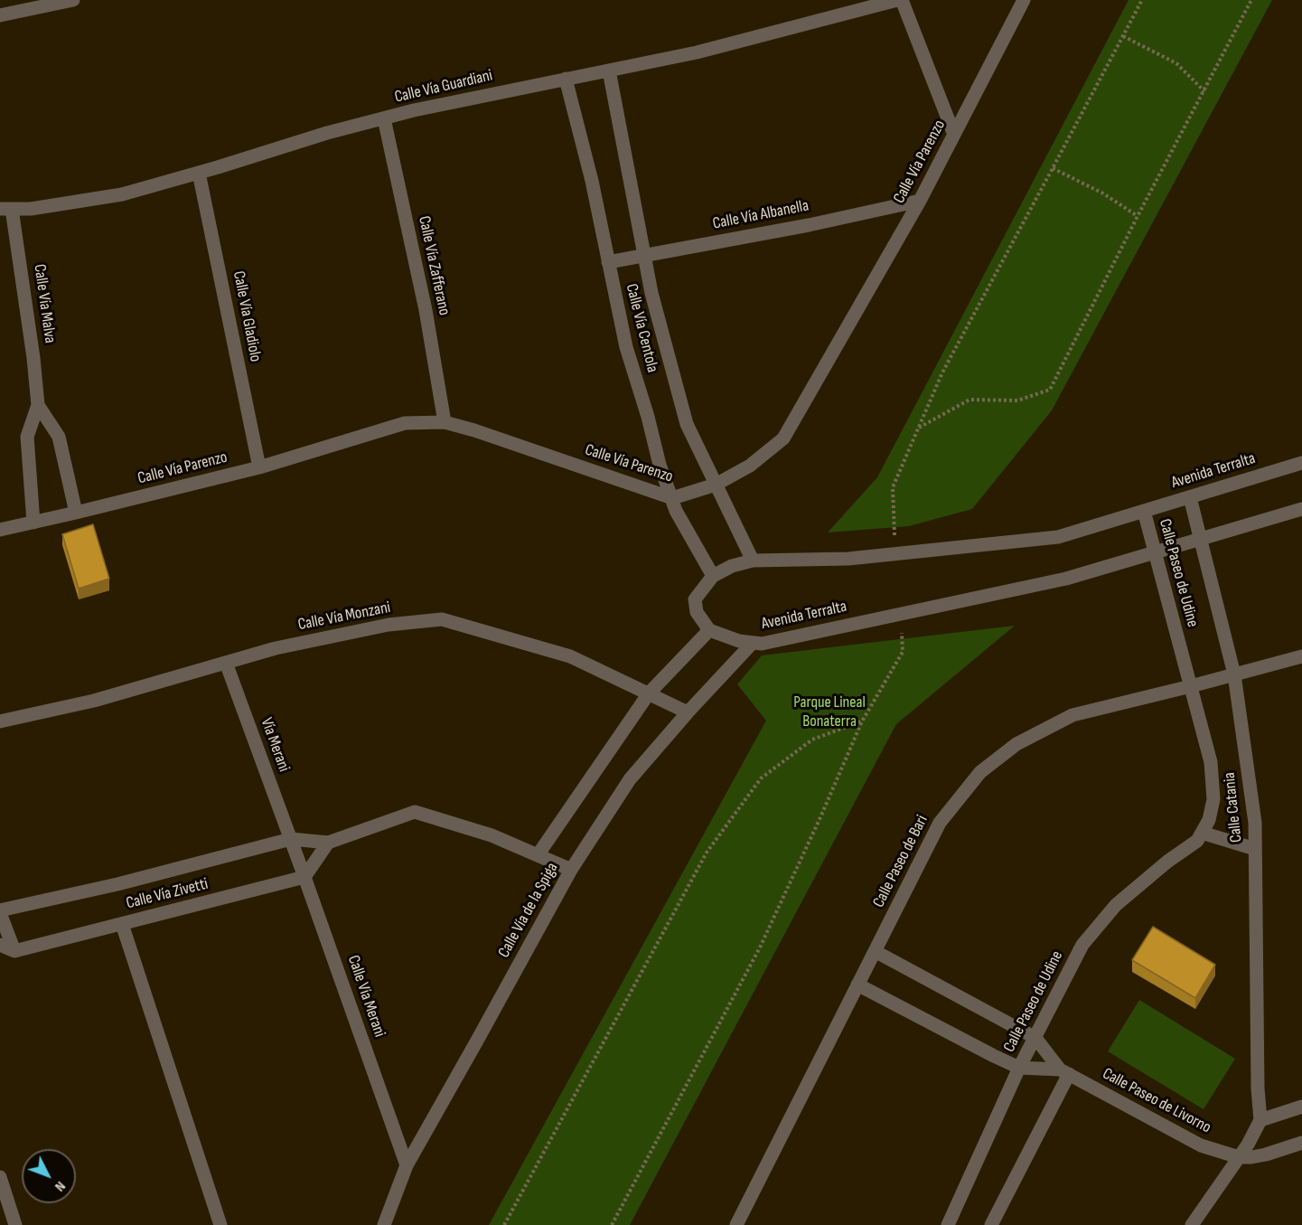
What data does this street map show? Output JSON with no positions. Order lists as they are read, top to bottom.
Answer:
{
  "streets": {
    "street": [
      "Calle Vía Guardiani",
      "Calle Vía Parenzo",
      "Calle Vía Albanella",
      "Calle Vía Zafferano",
      "Calle Vía Malva",
      "Calle Vía Gladiolo",
      "Calle Vía Centola",
      "Avenida Terralta",
      "Calle Paseo de Udine",
      "Calle Vía Monzani",
      "Vía Merani",
      "Calle Catania",
      "Calle Paseo de Bari",
      "Calle Vía Zivetti",
      "Calle Vía de la Spiga",
      "Calle Vía Merani",
      "Calle Paseo de Livorno"
    ]
  },
  "crossings": [
    ["Calle Vía Guardiani", "Calle Vía Zafferano"],
    ["Calle Vía Guardiani", "Calle Vía Malva"],
    ["Calle Vía Guardiani", "Calle Vía Gladiolo"],
    ["Calle Vía Guardiani", "Calle Vía Centola"],
    ["Calle Vía Parenzo", "Calle Vía Albanella"],
    ["Calle Vía Parenzo", "Calle Vía Zafferano"],
    ["Calle Vía Parenzo", "Calle Vía Malva"],
    ["Calle Vía Parenzo", "Calle Vía Gladiolo"],
    ["Calle Vía Parenzo", "Calle Vía Centola"],
    ["Calle Vía Albanella", "Calle Vía Centola"],
    ["Calle Vía Centola", "Avenida Terralta"],
    ["Avenida Terralta", "Calle Paseo de Udine"],
    ["Avenida Terralta", "Calle Catania"],
    ["Avenida Terralta", "Calle Vía de la Spiga"],
    ["Calle Paseo de Udine", "Calle Paseo de Bari"],
    ["Calle Paseo de Udine", "Calle Paseo de Livorno"],
    ["Calle Vía Monzani", "Vía Merani"],
    ["Calle Vía Monzani", "Calle Vía de la Spiga"],
    ["Vía Merani", "Calle Vía Zivetti"],
    ["Vía Merani", "Calle Vía Merani"],
    ["Calle Catania", "Calle Paseo de Bari"],
    ["Calle Paseo de Bari", "Calle Paseo de Livorno"],
    ["Calle Vía Zivetti", "Calle Vía de la Spiga"],
    ["Calle Vía Zivetti", "Calle Vía Merani"],
    ["Calle Vía de la Spiga", "Calle Vía Merani"]
  ],
  "parks": ["Parque Lineal Bonaterra"],
  "north": "bottom right"
}
